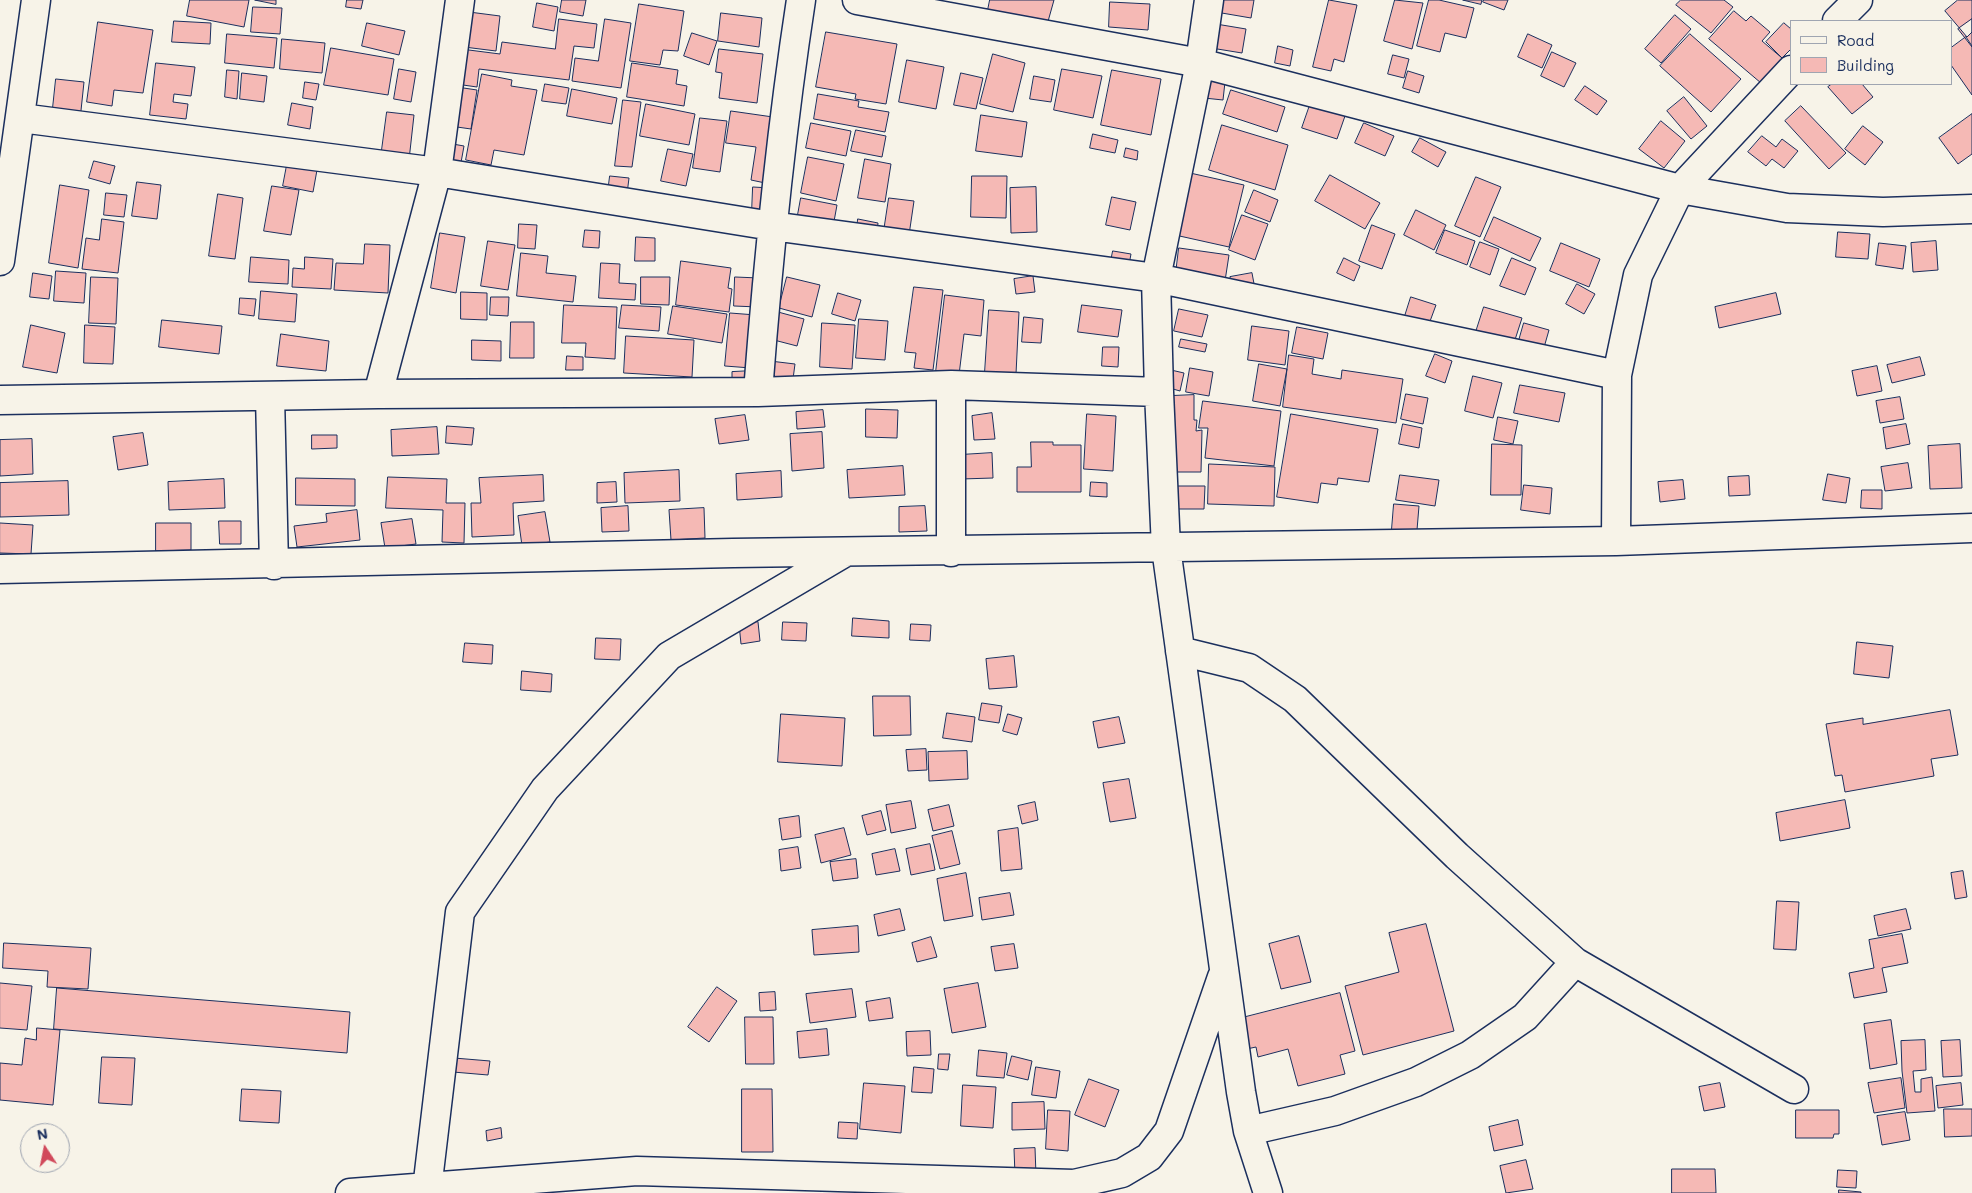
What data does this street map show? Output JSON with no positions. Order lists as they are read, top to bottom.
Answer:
{
  "legend": ["Road", "Building"],
  "north": "top"
}
